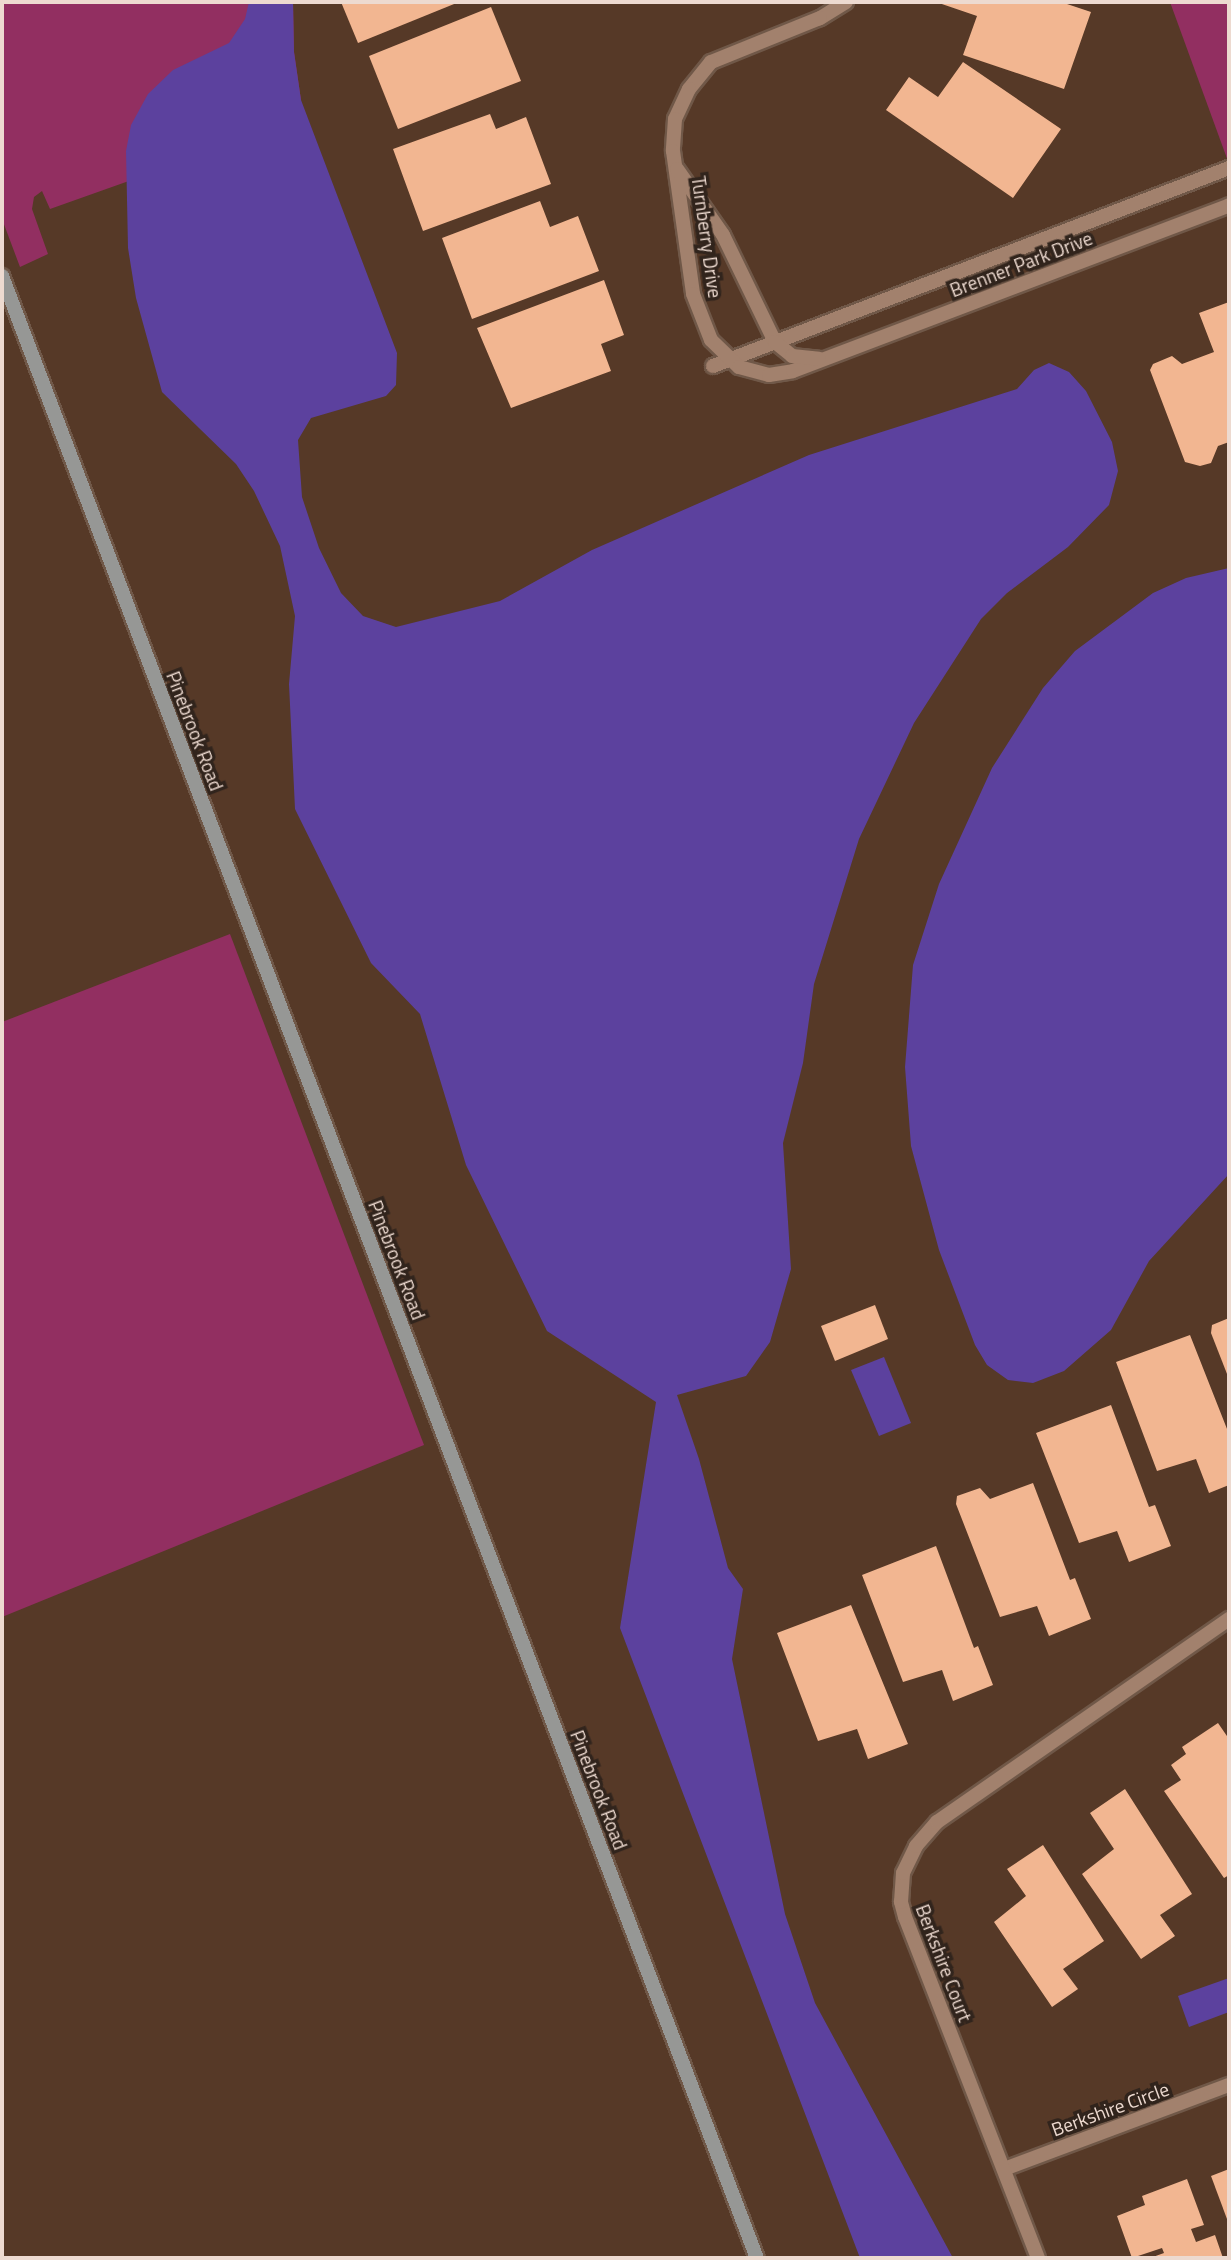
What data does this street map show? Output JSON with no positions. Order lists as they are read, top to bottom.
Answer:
{
  "streets": {
    "street": [
      "Turnberry Drive",
      "Brenner Park Drive",
      "Pinebrook Road",
      "Berkshire Court",
      "Berkshire Circle"
    ]
  },
  "crossings": [
    ["Berkshire Court", "Berkshire Circle"]
  ]
}
